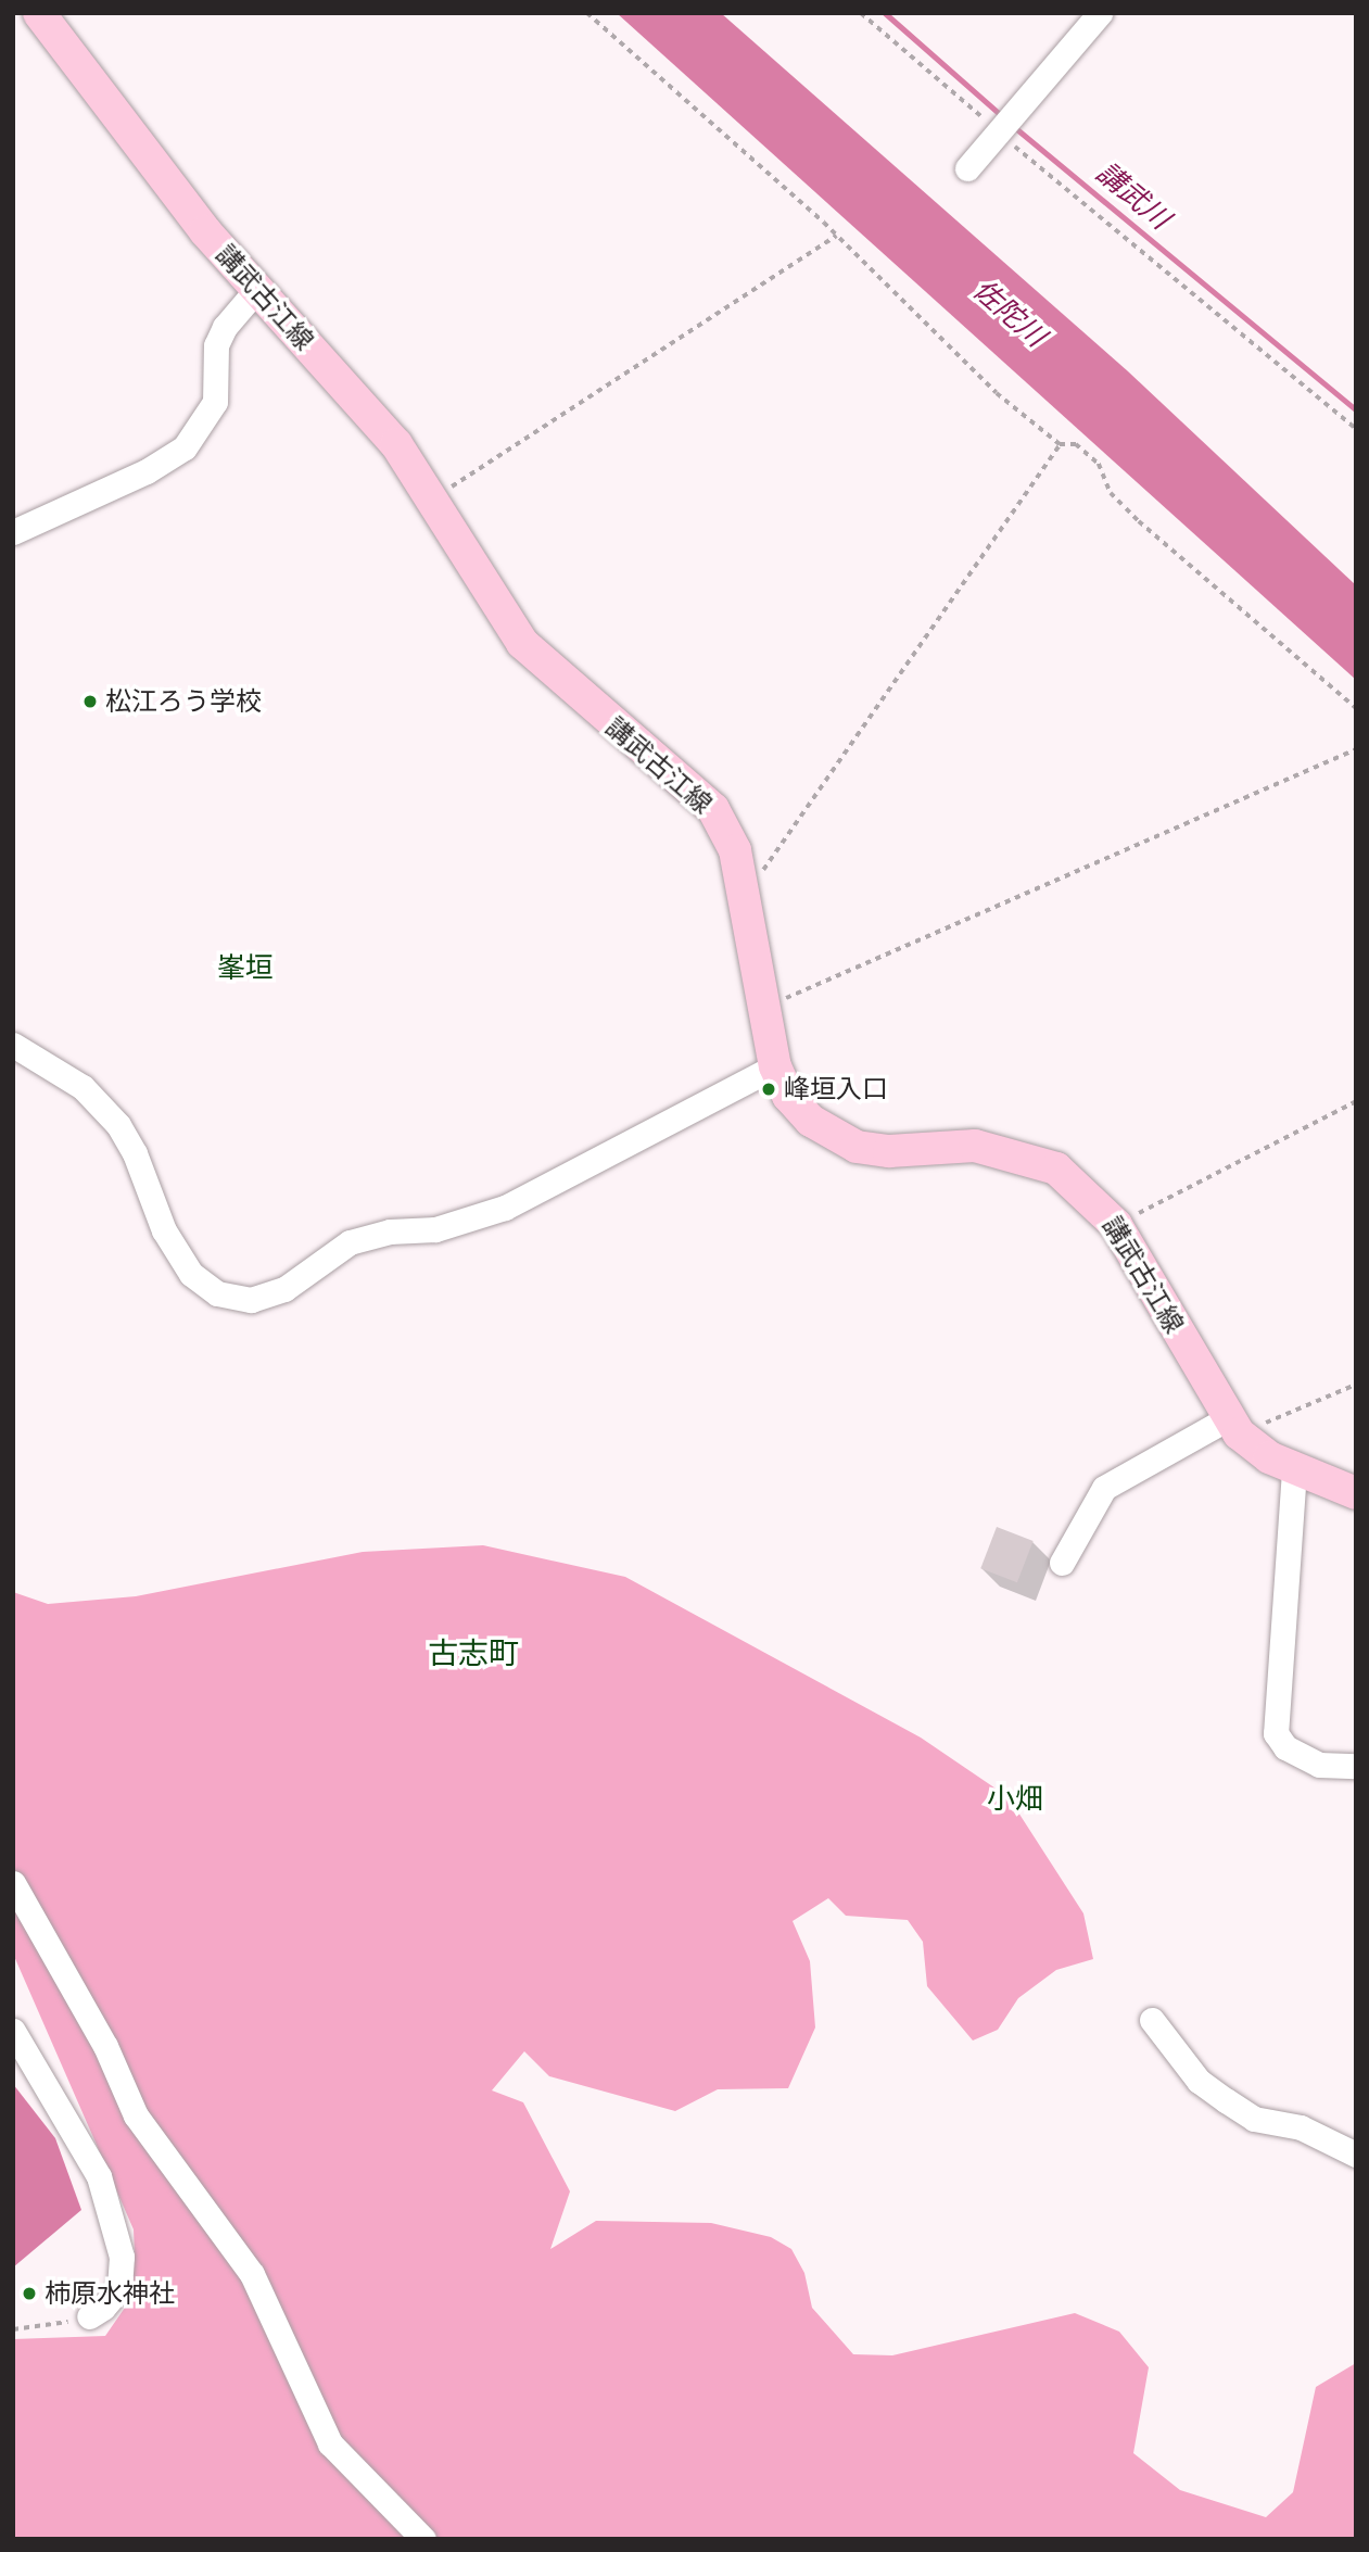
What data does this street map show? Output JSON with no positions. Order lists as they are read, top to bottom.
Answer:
{
  "streets": {
    "main road": ["講武古江線"]
  },
  "districts": ["峯垣", "古志町", "小畑"],
  "water": ["講武川", "佐陀川"],
  "places": ["松江ろう学校", "峰垣入口", "柿原水神社"]
}
